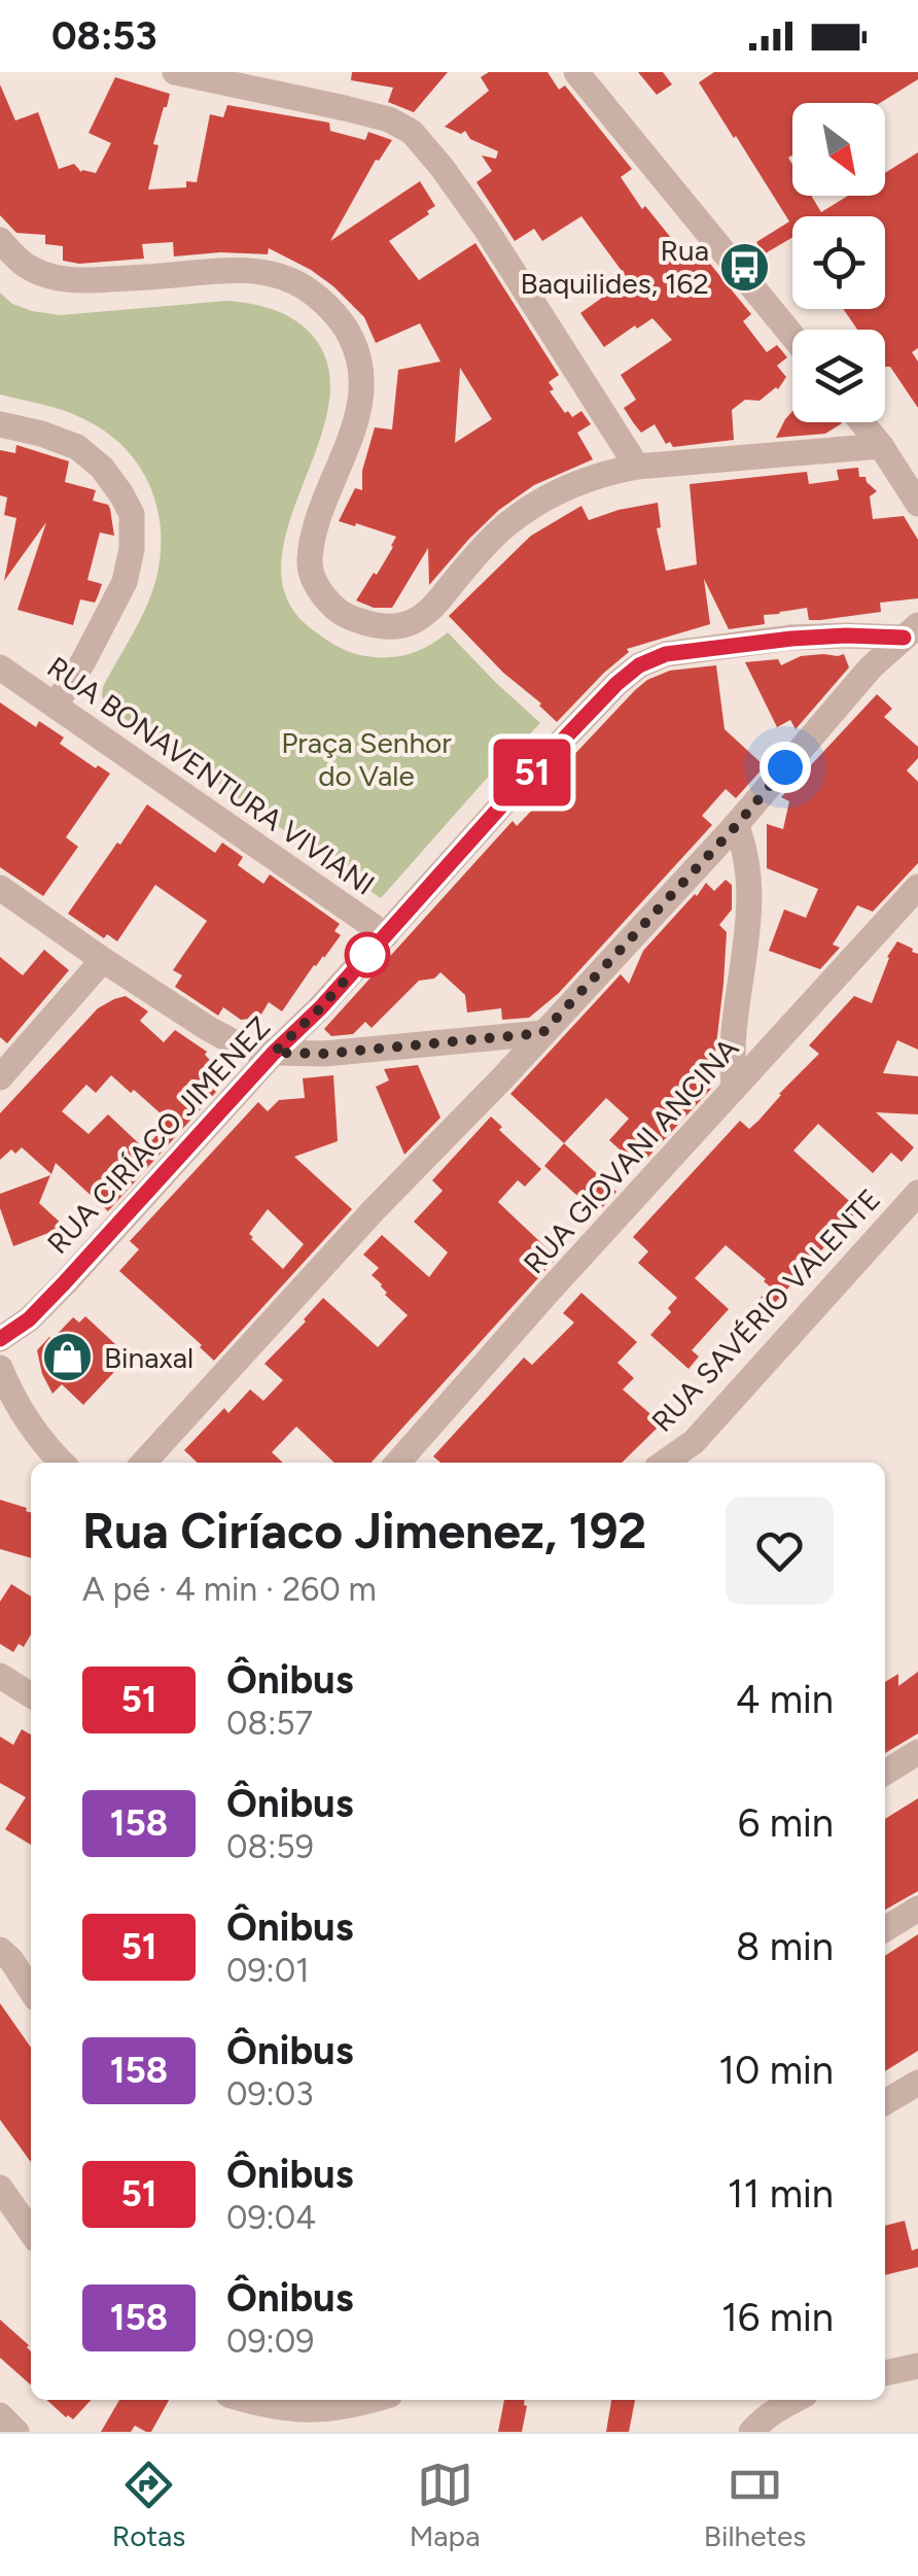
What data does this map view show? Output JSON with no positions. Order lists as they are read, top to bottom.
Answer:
{
  "streets": {
    "street": [
      "RUA BONAVENTURA VIVIANI",
      "RUA CIRÍACO JIMENEZ",
      "RUA GIOVANI ANCINA",
      "RUA SAVÉRIO VALENTE"
    ]
  },
  "crossings": [
    ["RUA BONAVENTURA VIVIANI", "RUA CIRÍACO JIMENEZ"]
  ],
  "parks": ["Praça Senhor do Vale"],
  "places": {
    "bus stop": ["Rua Baquilides, 162"],
    "shop": ["Binaxal"]
  },
  "lines": ["bus line 51"],
  "north": "bottom right",
  "page": {
    "status": "08:53",
    "on_map": "51",
    "heading": ["Rua Ciríaco Jimenez, 192", "A pé · 4 min · 260 m"],
    "list": [
      {
        "mark": "51",
        "name": "Ônibus",
        "note": "08:57",
        "value": "4 min"
      },
      {
        "mark": "158",
        "name": "Ônibus",
        "note": "08:59",
        "value": "6 min"
      },
      {
        "mark": "51",
        "name": "Ônibus",
        "note": "09:01",
        "value": "8 min"
      },
      {
        "mark": "158",
        "name": "Ônibus",
        "note": "09:03",
        "value": "10 min"
      },
      {
        "mark": "51",
        "name": "Ônibus",
        "note": "09:04",
        "value": "11 min"
      },
      {
        "mark": "158",
        "name": "Ônibus",
        "note": "09:09",
        "value": "16 min"
      }
    ],
    "tabs": ["Rotas", "Mapa", "Bilhetes"]
  }
}
